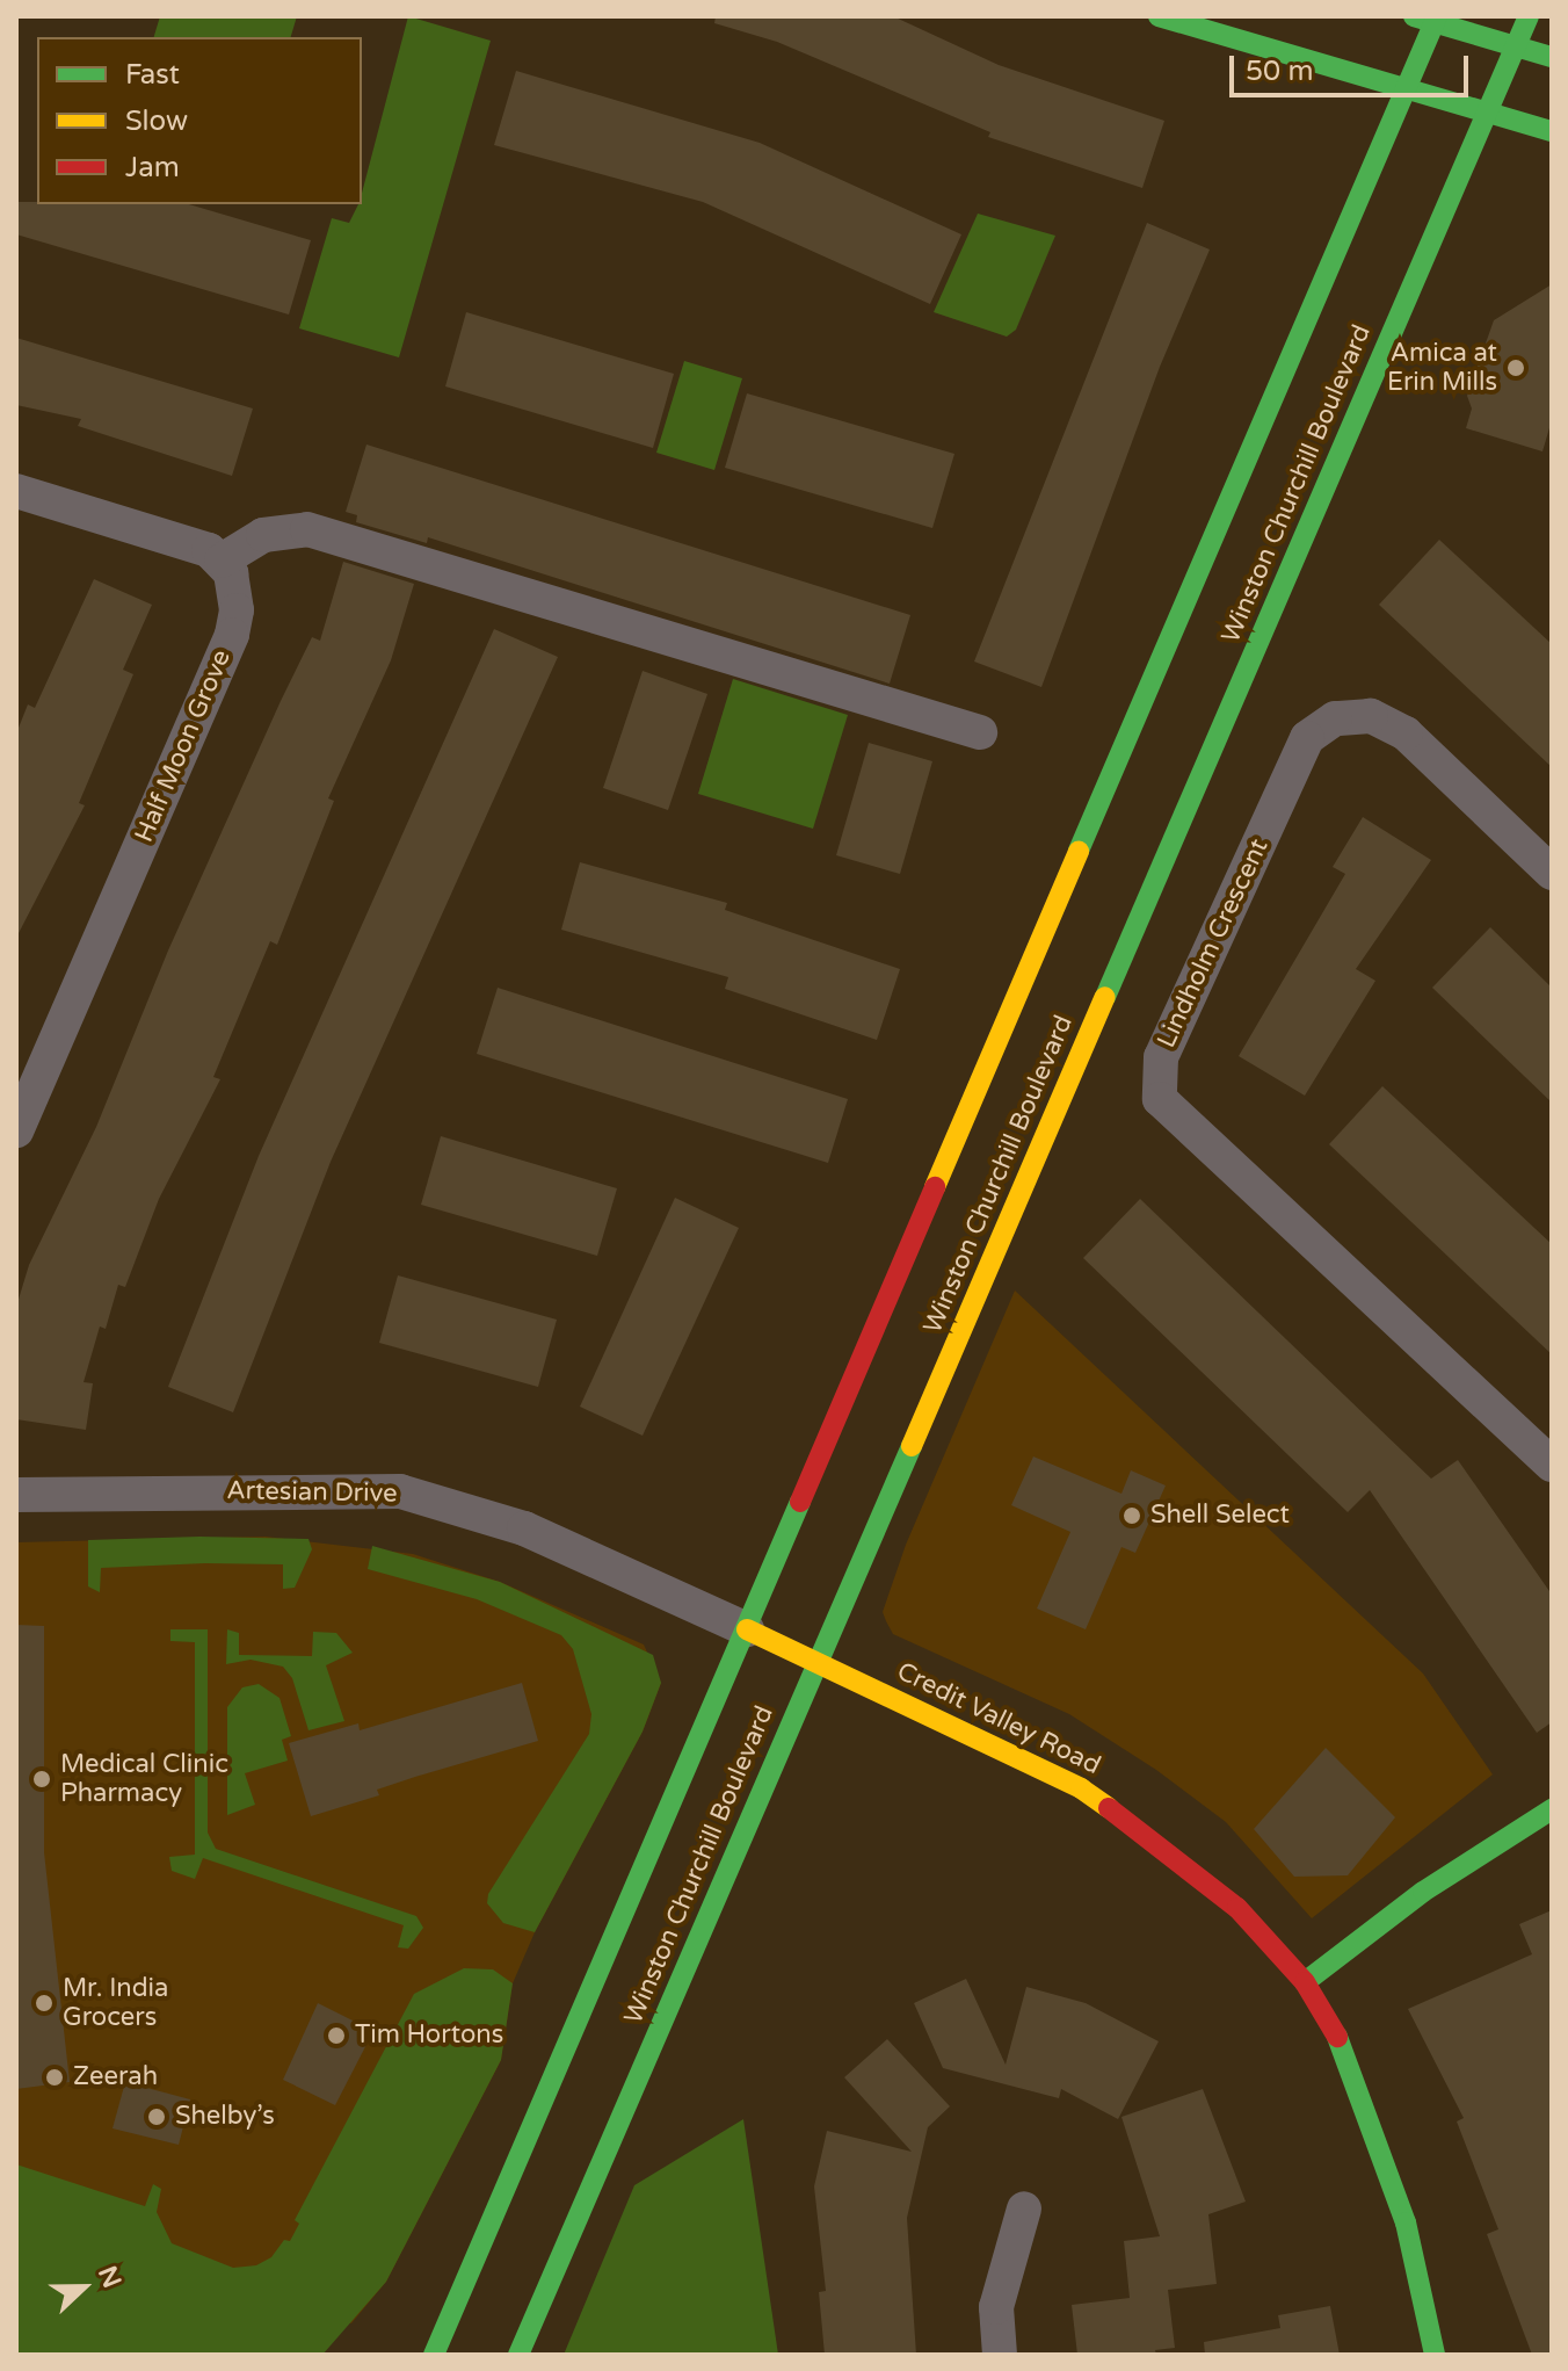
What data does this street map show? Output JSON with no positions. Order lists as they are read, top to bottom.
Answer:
{
  "streets": {
    "main road": ["Winston Churchill Boulevard", "Credit Valley Road"],
    "street": ["Half Moon Grove", "Lindholm Crescent", "Artesian Drive"]
  },
  "crossings": [
    ["Winston Churchill Boulevard", "Artesian Drive"],
    ["Winston Churchill Boulevard", "Credit Valley Road"],
    ["Artesian Drive", "Credit Valley Road"]
  ],
  "places": [
    "Amica at Erin Mills",
    "Shell Select",
    "Medical Clinic Pharmacy",
    "Mr. India Grocers",
    "Tim Hortons",
    "Zeerah",
    "Shelby’s"
  ],
  "legend": ["Fast", "Slow", "Jam"],
  "scale_bar": "50 m",
  "north": "right"
}
